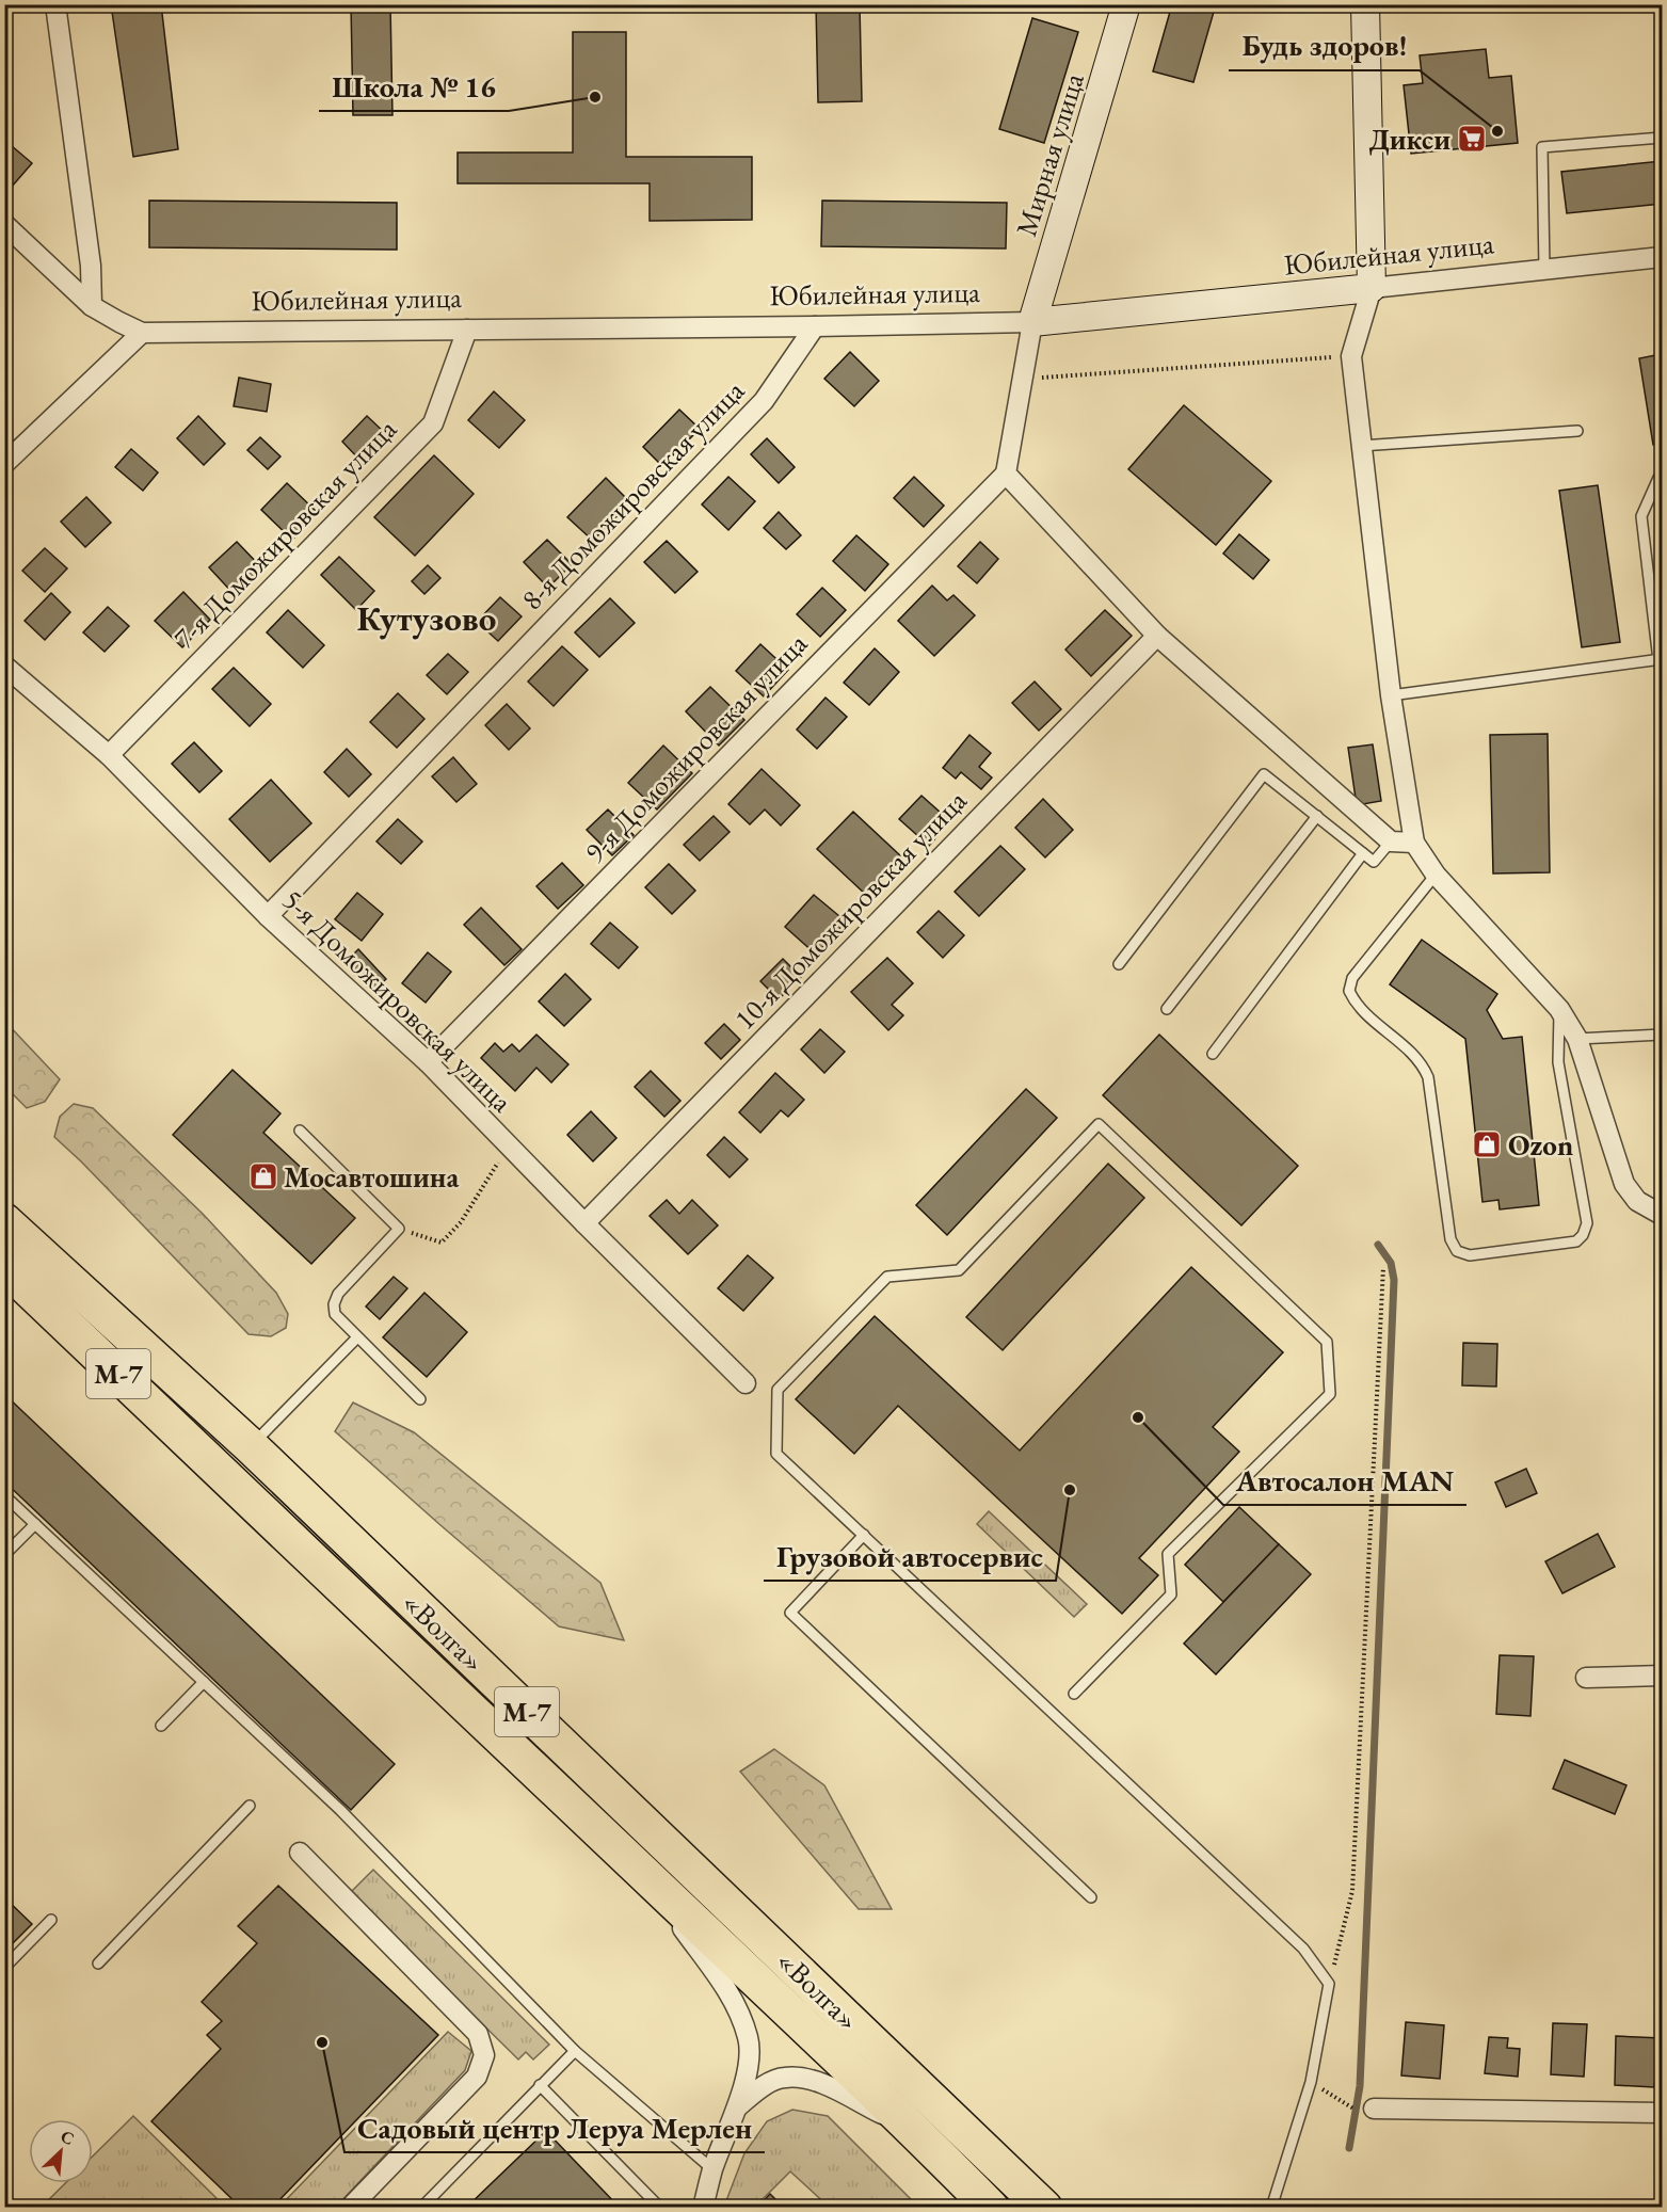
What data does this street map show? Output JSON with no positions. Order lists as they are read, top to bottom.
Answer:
{
  "streets": {
    "highway": ["М-7", "«Волга»"],
    "street": [
      "Мирная улица",
      "Юбилейная улица",
      "8-я Доможировская улица",
      "7-я Доможировская улица",
      "9-я Доможировская улица",
      "10-я Доможировская улица",
      "5-я Доможировская улица"
    ]
  },
  "crossings": [
    ["Мирная улица", "Юбилейная улица"],
    ["Юбилейная улица", "8-я Доможировская улица"],
    ["Юбилейная улица", "7-я Доможировская улица"],
    ["8-я Доможировская улица", "5-я Доможировская улица"],
    ["7-я Доможировская улица", "5-я Доможировская улица"],
    ["9-я Доможировская улица", "5-я Доможировская улица"],
    ["10-я Доможировская улица", "5-я Доможировская улица"]
  ],
  "districts": ["Кутузово"],
  "places": {
    "other": [
      "Школа № 16",
      "Будь здоров!",
      "Автосалон MAN",
      "Грузовой автосервис",
      "Садовый центр Леруа Мерлен"
    ],
    "supermarket": ["Дикси"],
    "shop": ["Ozon", "Мосавтошина"]
  },
  "north": "top right"
}
